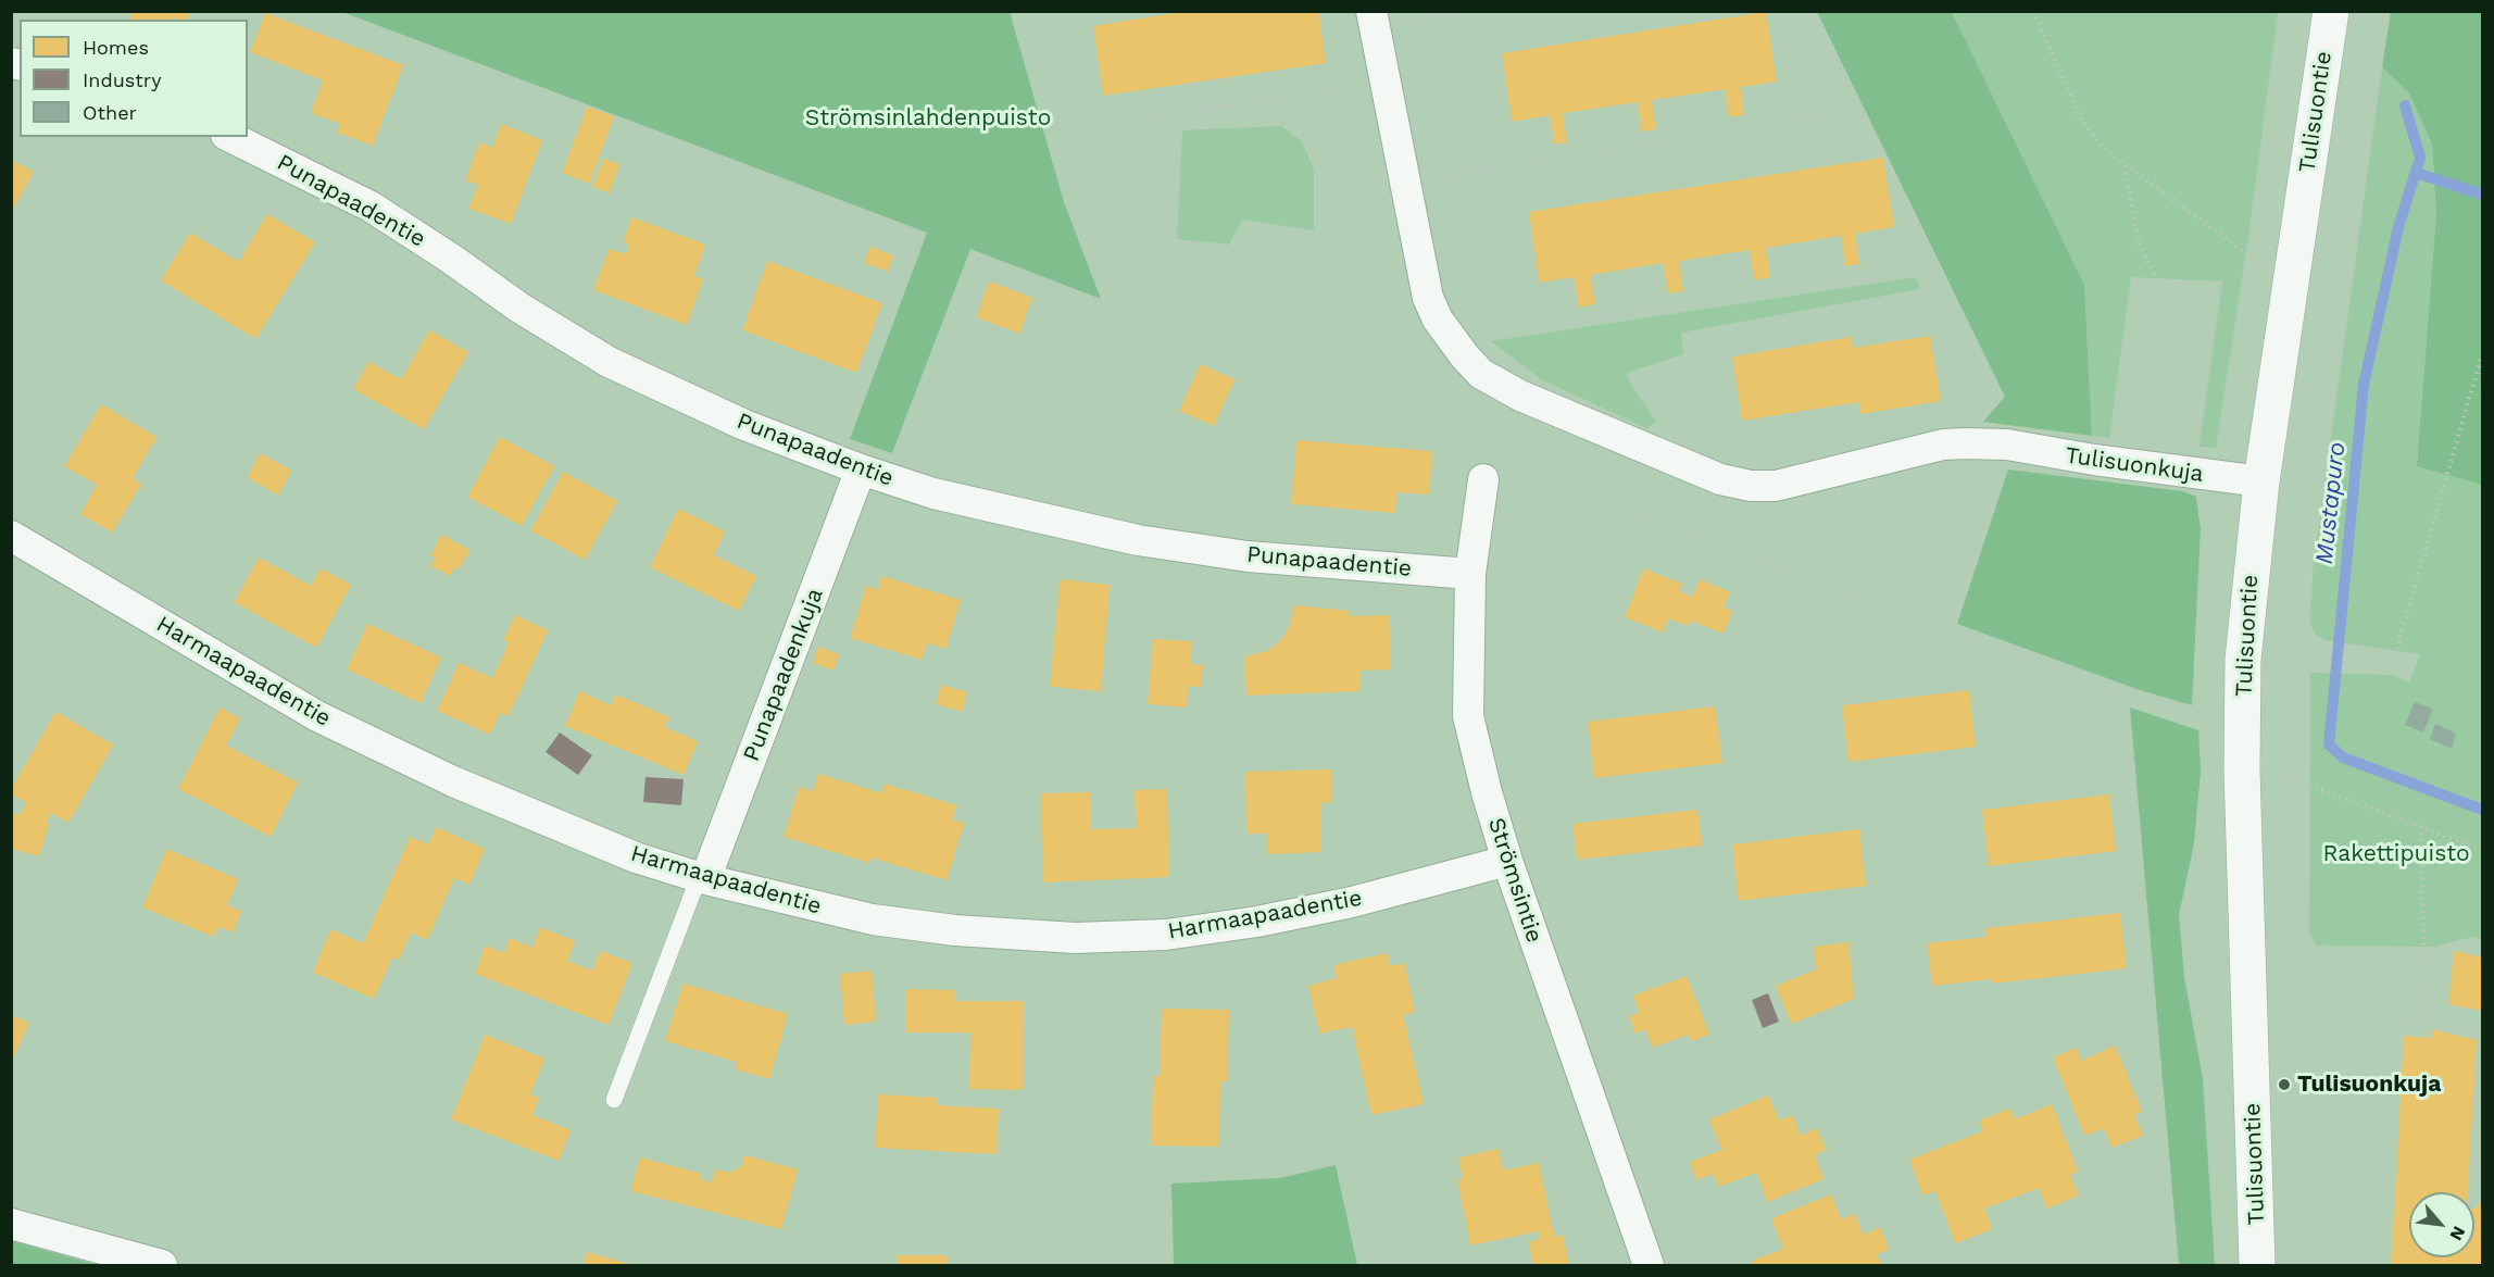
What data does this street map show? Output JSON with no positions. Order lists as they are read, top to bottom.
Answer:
{
  "streets": {
    "main road": ["Tulisuontie"],
    "street": [
      "Punapaadentie",
      "Tulisuonkuja",
      "Harmaapaadentie",
      "Punapaadenkuja",
      "Strömsintie"
    ]
  },
  "crossings": [
    ["Tulisuontie", "Tulisuonkuja"],
    ["Punapaadentie", "Punapaadenkuja"],
    ["Punapaadentie", "Strömsintie"],
    ["Harmaapaadentie", "Punapaadenkuja"],
    ["Harmaapaadentie", "Strömsintie"]
  ],
  "water": ["Mustapuro"],
  "parks": ["Strömsinlahdenpuisto", "Rakettipuisto"],
  "places": ["Tulisuonkuja"],
  "legend": ["Homes", "Industry", "Other"],
  "north": "bottom right"
}
